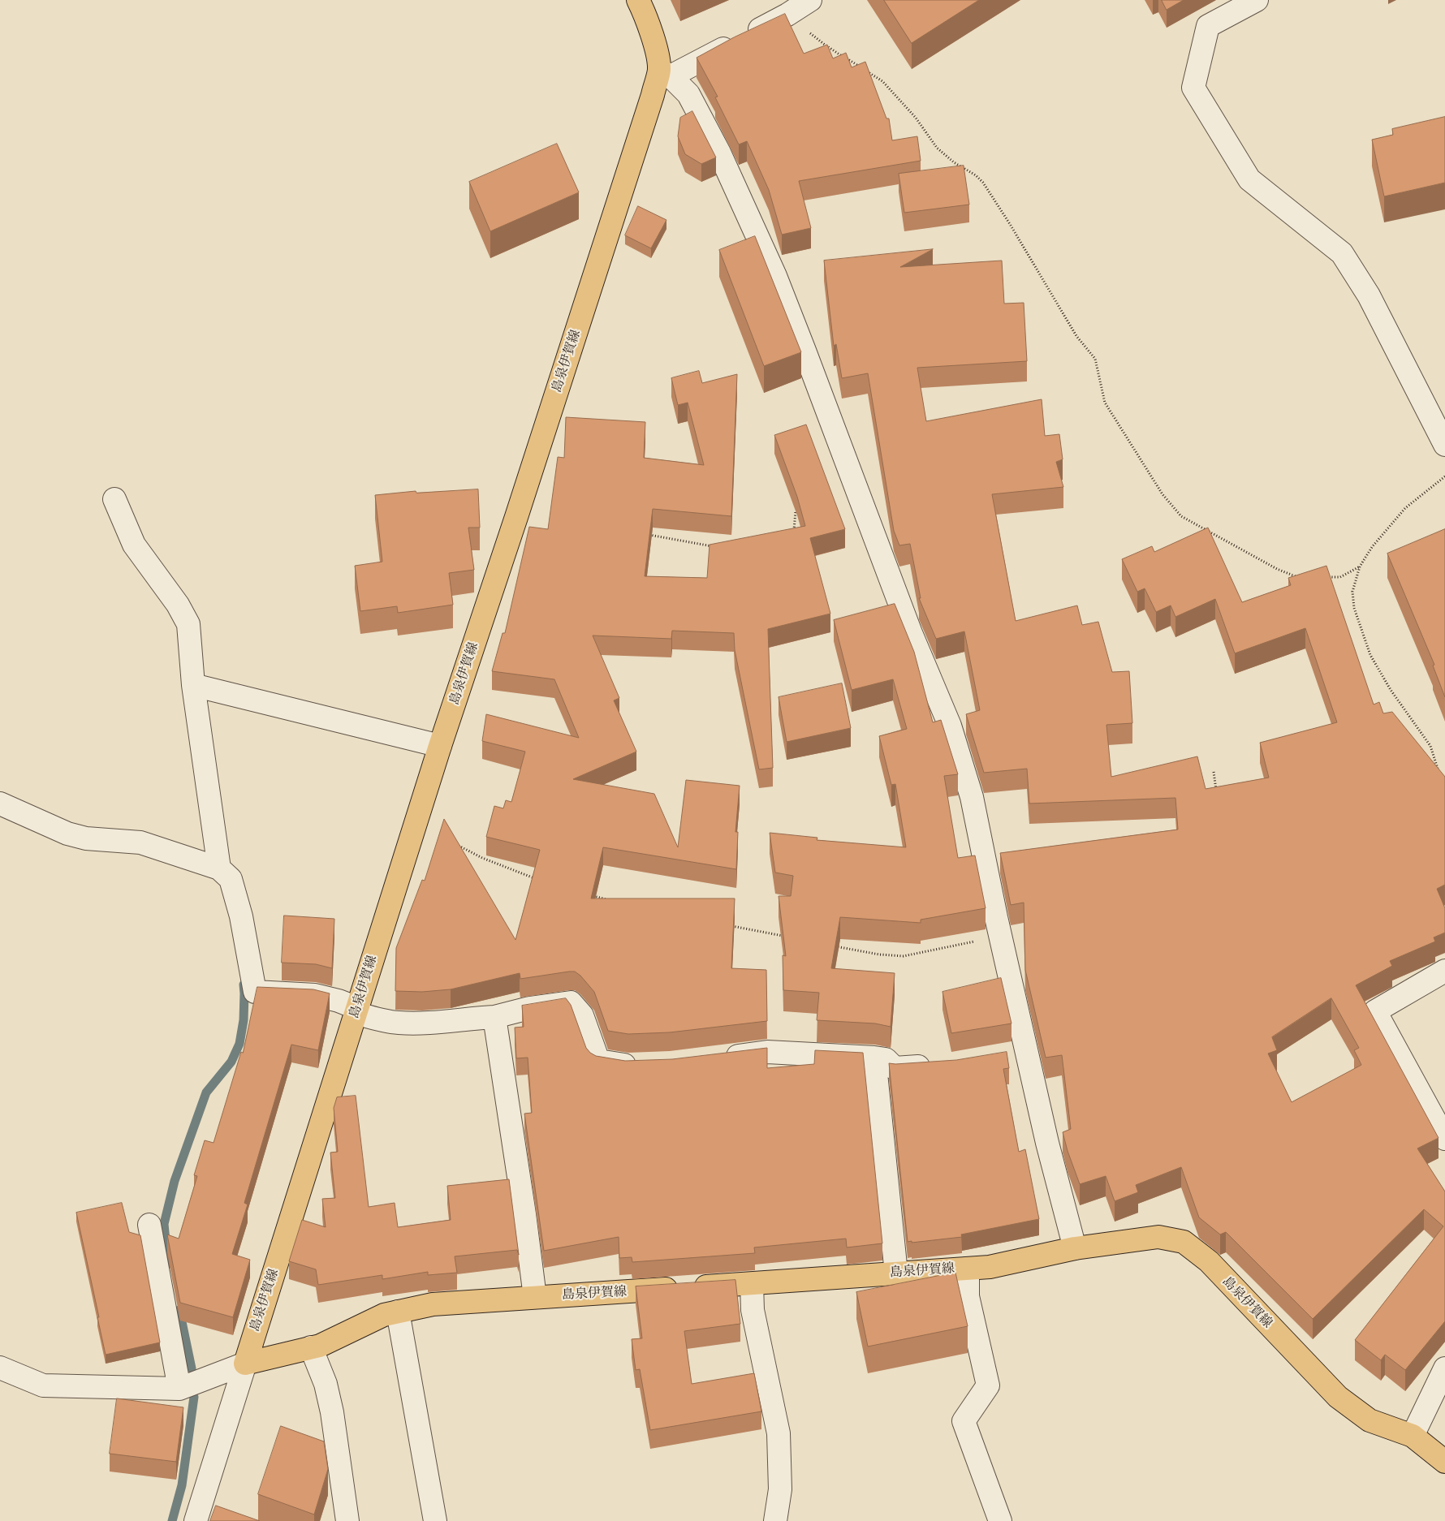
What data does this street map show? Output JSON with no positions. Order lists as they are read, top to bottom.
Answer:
{
  "streets": {
    "main road": ["島泉伊賀線"]
  }
}
